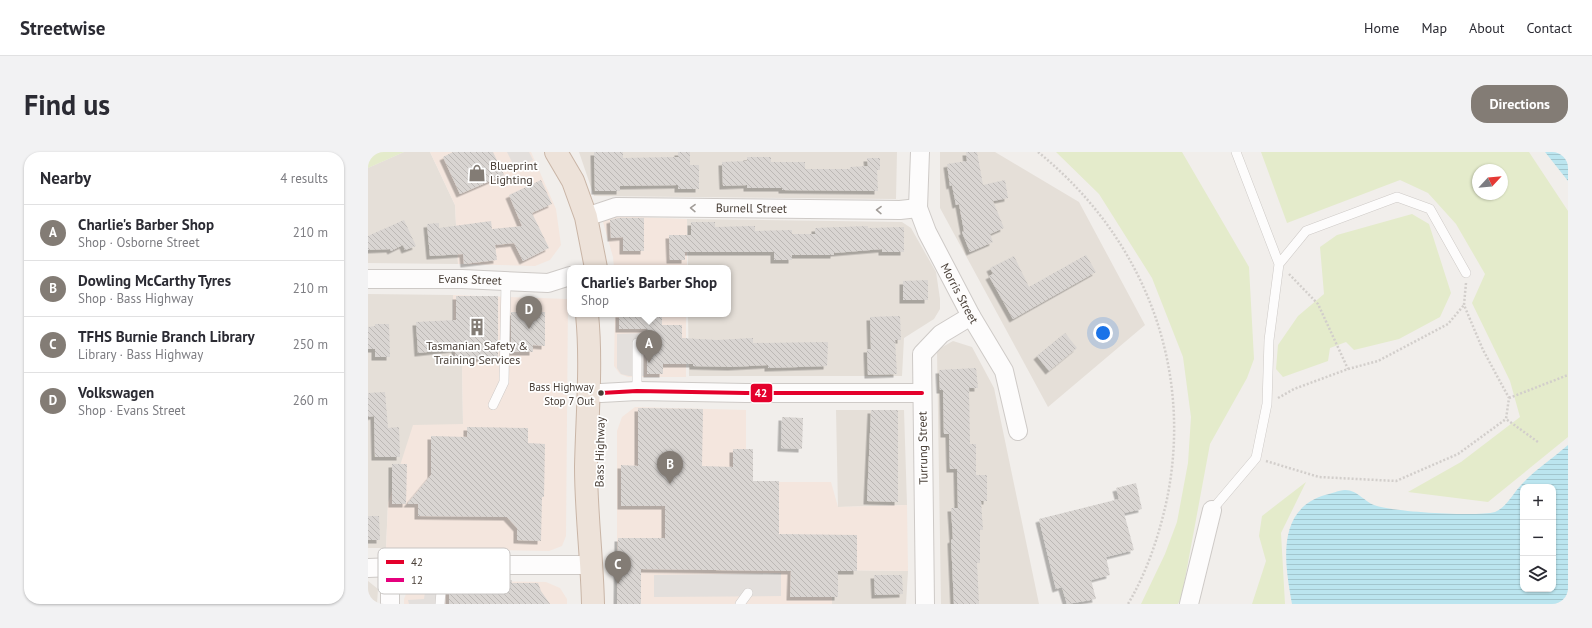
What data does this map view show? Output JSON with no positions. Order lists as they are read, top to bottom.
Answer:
{
  "streets": {
    "highway": ["Bass Highway"],
    "street": [
      "Burnell Street",
      "Evans Street",
      "Morris Street",
      "Turrung Street"
    ]
  },
  "crossings": [
    ["Burnell Street", "Morris Street"],
    ["Morris Street", "Turrung Street"]
  ],
  "one_way": ["Burnell Street"],
  "places": {
    "shop": ["Blueprint Lighting"],
    "building": ["Tasmanian Safety & Training Services"],
    "other": ["Bass Highway Stop 7 Out"]
  },
  "lines": ["transit line 42"],
  "legend": ["42", "12"],
  "north": "top right",
  "page": {
    "header": "Streetwise",
    "nav": [
      "Home",
      "Map",
      "About",
      "Contact"
    ],
    "buttons": "Directions",
    "title": "Find us",
    "heading": ["Nearby", "4 results"],
    "list": [
      {
        "mark": "A",
        "name": "Charlie's Barber Shop",
        "note": "Shop · Osborne Street",
        "value": "210 m"
      },
      {
        "mark": "B",
        "name": "Dowling McCarthy Tyres",
        "note": "Shop · Bass Highway",
        "value": "210 m"
      },
      {
        "mark": "C",
        "name": "TFHS Burnie Branch Library",
        "note": "Library · Bass Highway",
        "value": "250 m"
      },
      {
        "mark": "D",
        "name": "Volkswagen",
        "note": "Shop · Evans Street",
        "value": "260 m"
      }
    ],
    "popup": ["Charlie's Barber Shop", "Shop"],
    "pins": [
      "D",
      "A",
      "B",
      "C"
    ],
    "map_buttons": ["+", "−"]
  }
}
